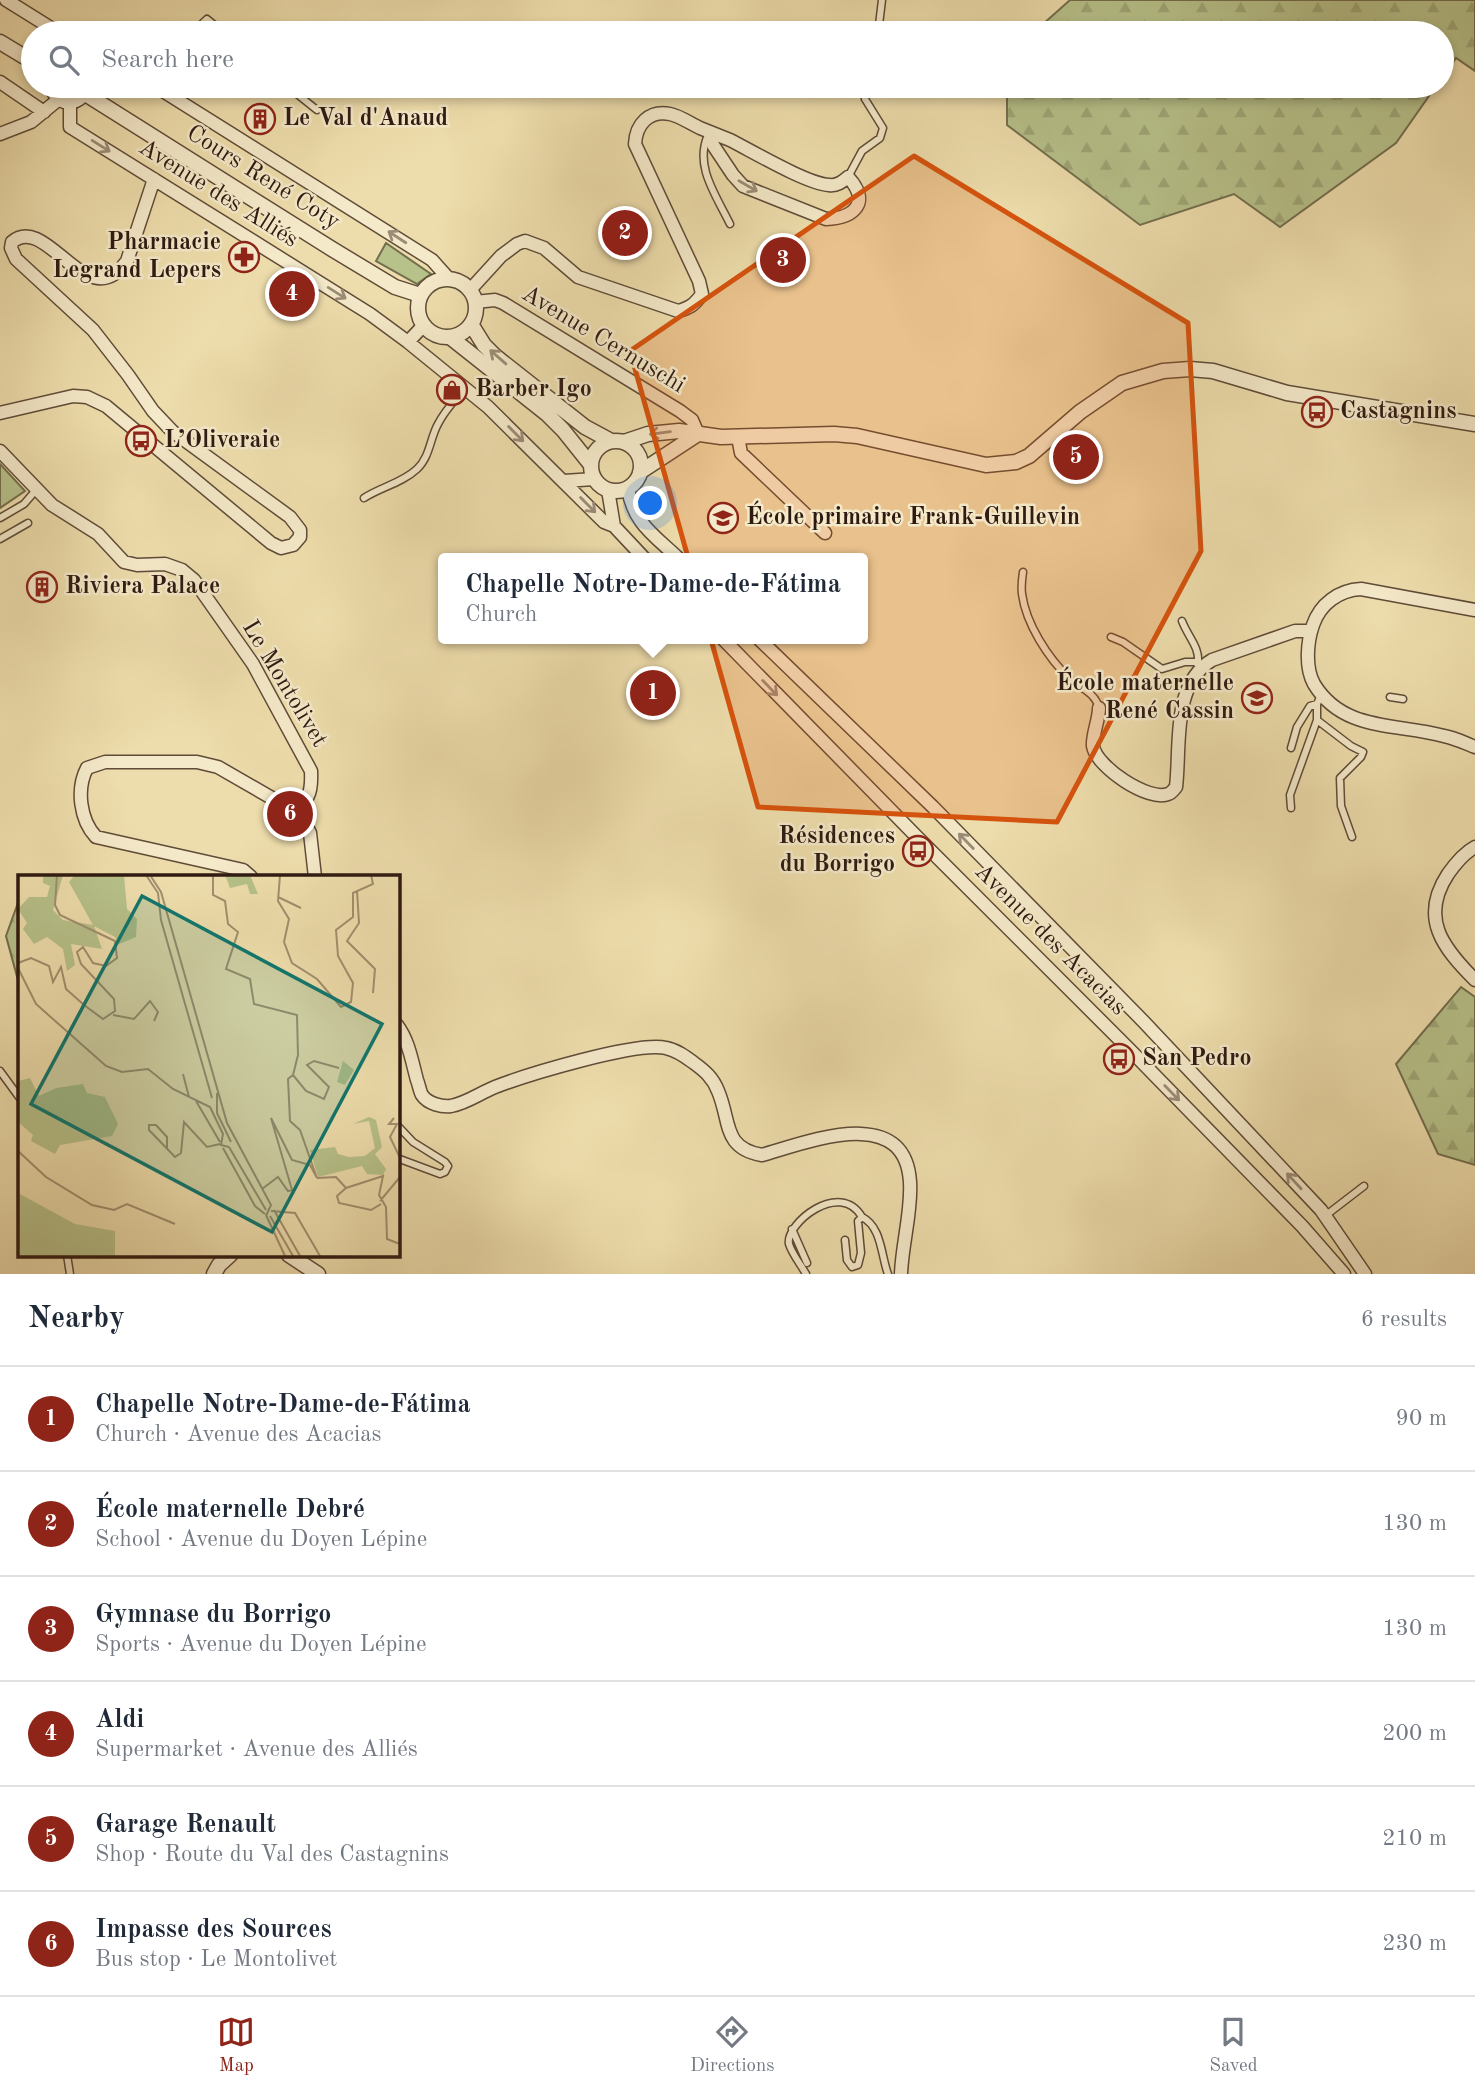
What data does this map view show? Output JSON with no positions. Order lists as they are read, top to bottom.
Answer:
{
  "streets": {
    "street": [
      "Cours René Coty",
      "Avenue des Alliés",
      "Avenue Cernuschi",
      "Le Montolivet",
      "Avenue des Acacias"
    ]
  },
  "crossings": [
    ["Cours René Coty", "Avenue des Alliés"],
    ["Cours René Coty", "Avenue Cernuschi"]
  ],
  "places": {
    "building": ["Le Val d'Anaud", "Riviera Palace"],
    "pharmacy": ["Pharmacie Legrand Lepers"],
    "shop": ["Barber Igo"],
    "bus stop": [
      "Castagnins",
      "L’Oliveraie",
      "Résidences du Borrigo",
      "San Pedro"
    ],
    "school or university": ["École primaire Frank-Guillevin", "École maternelle René Cassin"]
  },
  "page": {
    "search": "Search here",
    "pins": [
      "2",
      "3",
      "4",
      "5",
      "1",
      "6"
    ],
    "popup": ["Chapelle Notre-Dame-de-Fátima", "Church"],
    "heading": ["Nearby", "6 results"],
    "list": [
      {
        "mark": "1",
        "name": "Chapelle Notre-Dame-de-Fátima",
        "note": "Church · Avenue des Acacias",
        "value": "90 m"
      },
      {
        "mark": "2",
        "name": "École maternelle Debré",
        "note": "School · Avenue du Doyen Lépine",
        "value": "130 m"
      },
      {
        "mark": "3",
        "name": "Gymnase du Borrigo",
        "note": "Sports · Avenue du Doyen Lépine",
        "value": "130 m"
      },
      {
        "mark": "4",
        "name": "Aldi",
        "note": "Supermarket · Avenue des Alliés",
        "value": "200 m"
      },
      {
        "mark": "5",
        "name": "Garage Renault",
        "note": "Shop · Route du Val des Castagnins",
        "value": "210 m"
      },
      {
        "mark": "6",
        "name": "Impasse des Sources",
        "note": "Bus stop · Le Montolivet",
        "value": "230 m"
      }
    ],
    "nav": ["Map", "Directions", "Saved"]
  }
}
